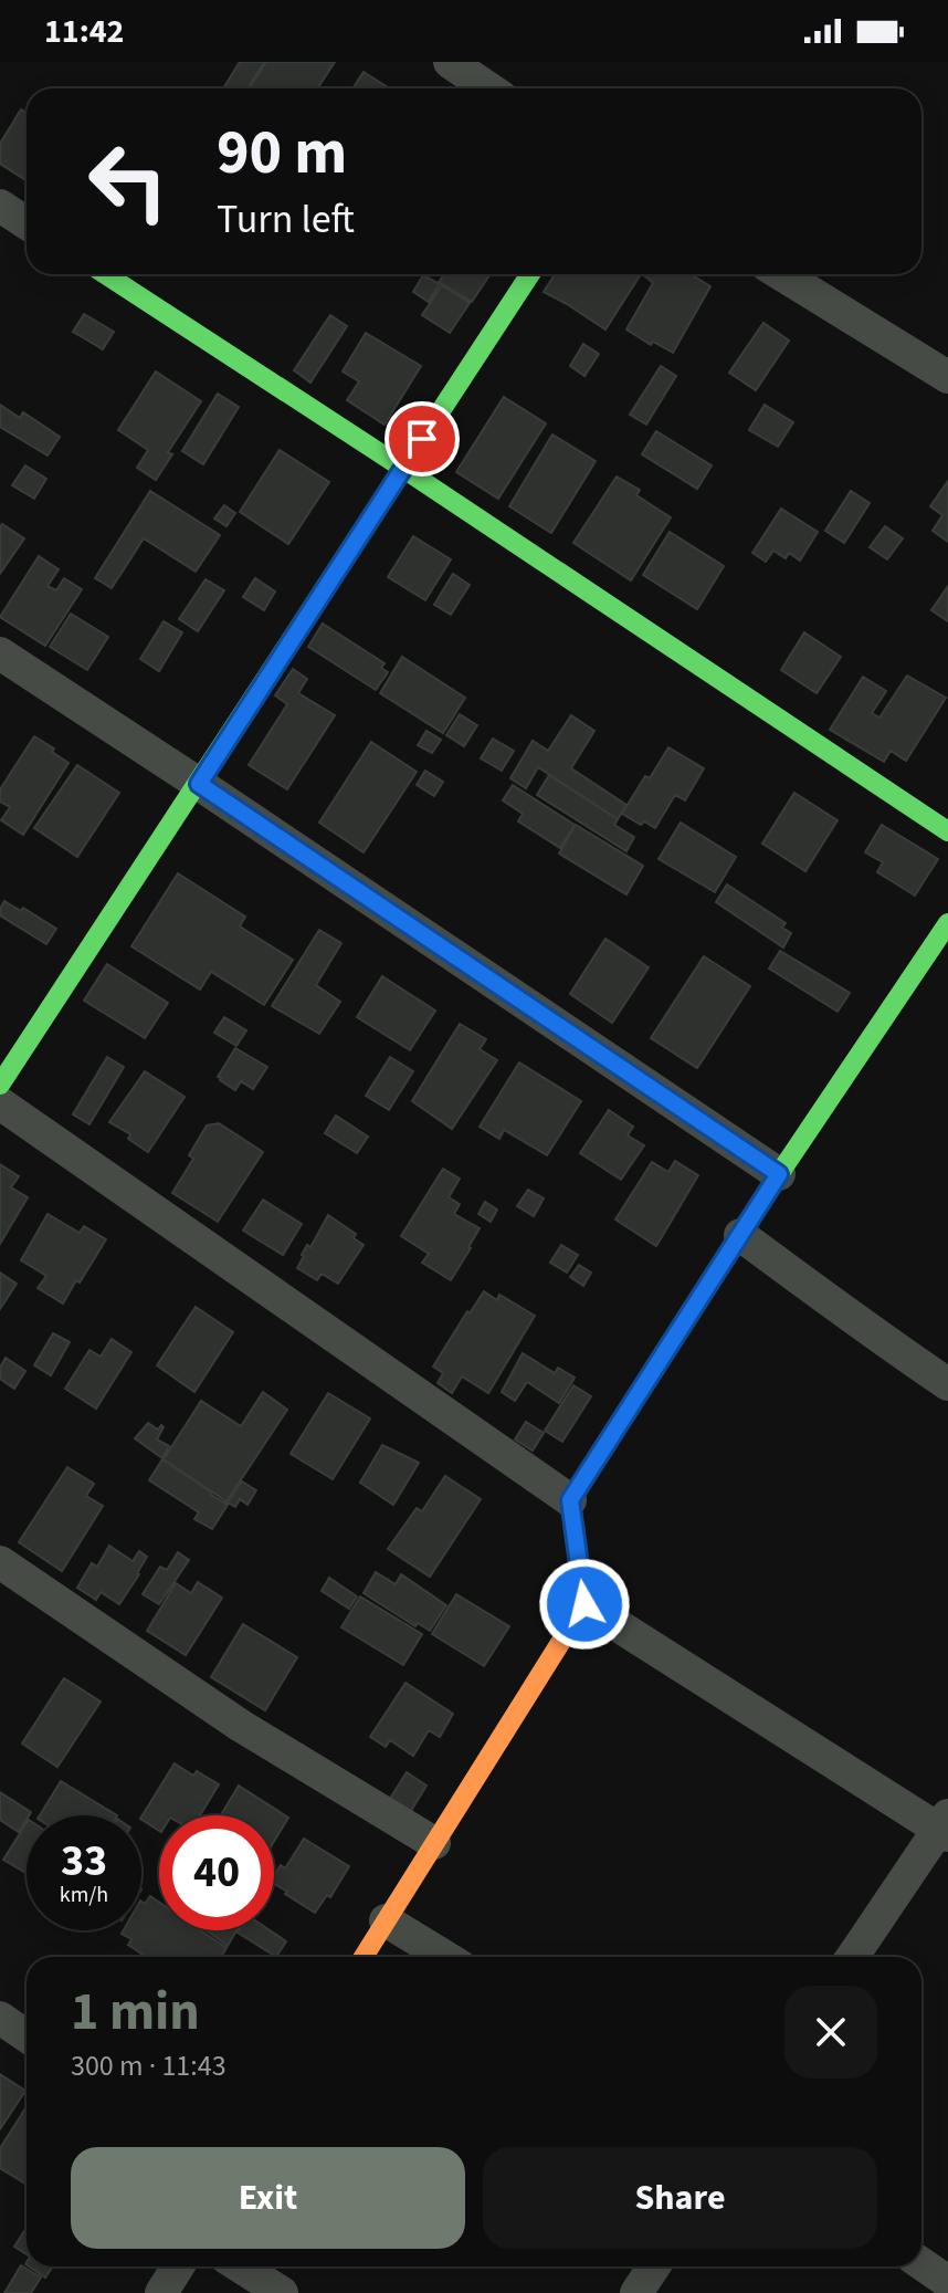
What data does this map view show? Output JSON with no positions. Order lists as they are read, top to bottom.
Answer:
{
  "page": {
    "status": "11:42",
    "turn": ["90 m", "Turn left"],
    "speed": "33 km/h",
    "limit": "40",
    "heading": ["1 min", "300 m · 11:43"],
    "buttons": ["Exit", "Share"]
  }
}
